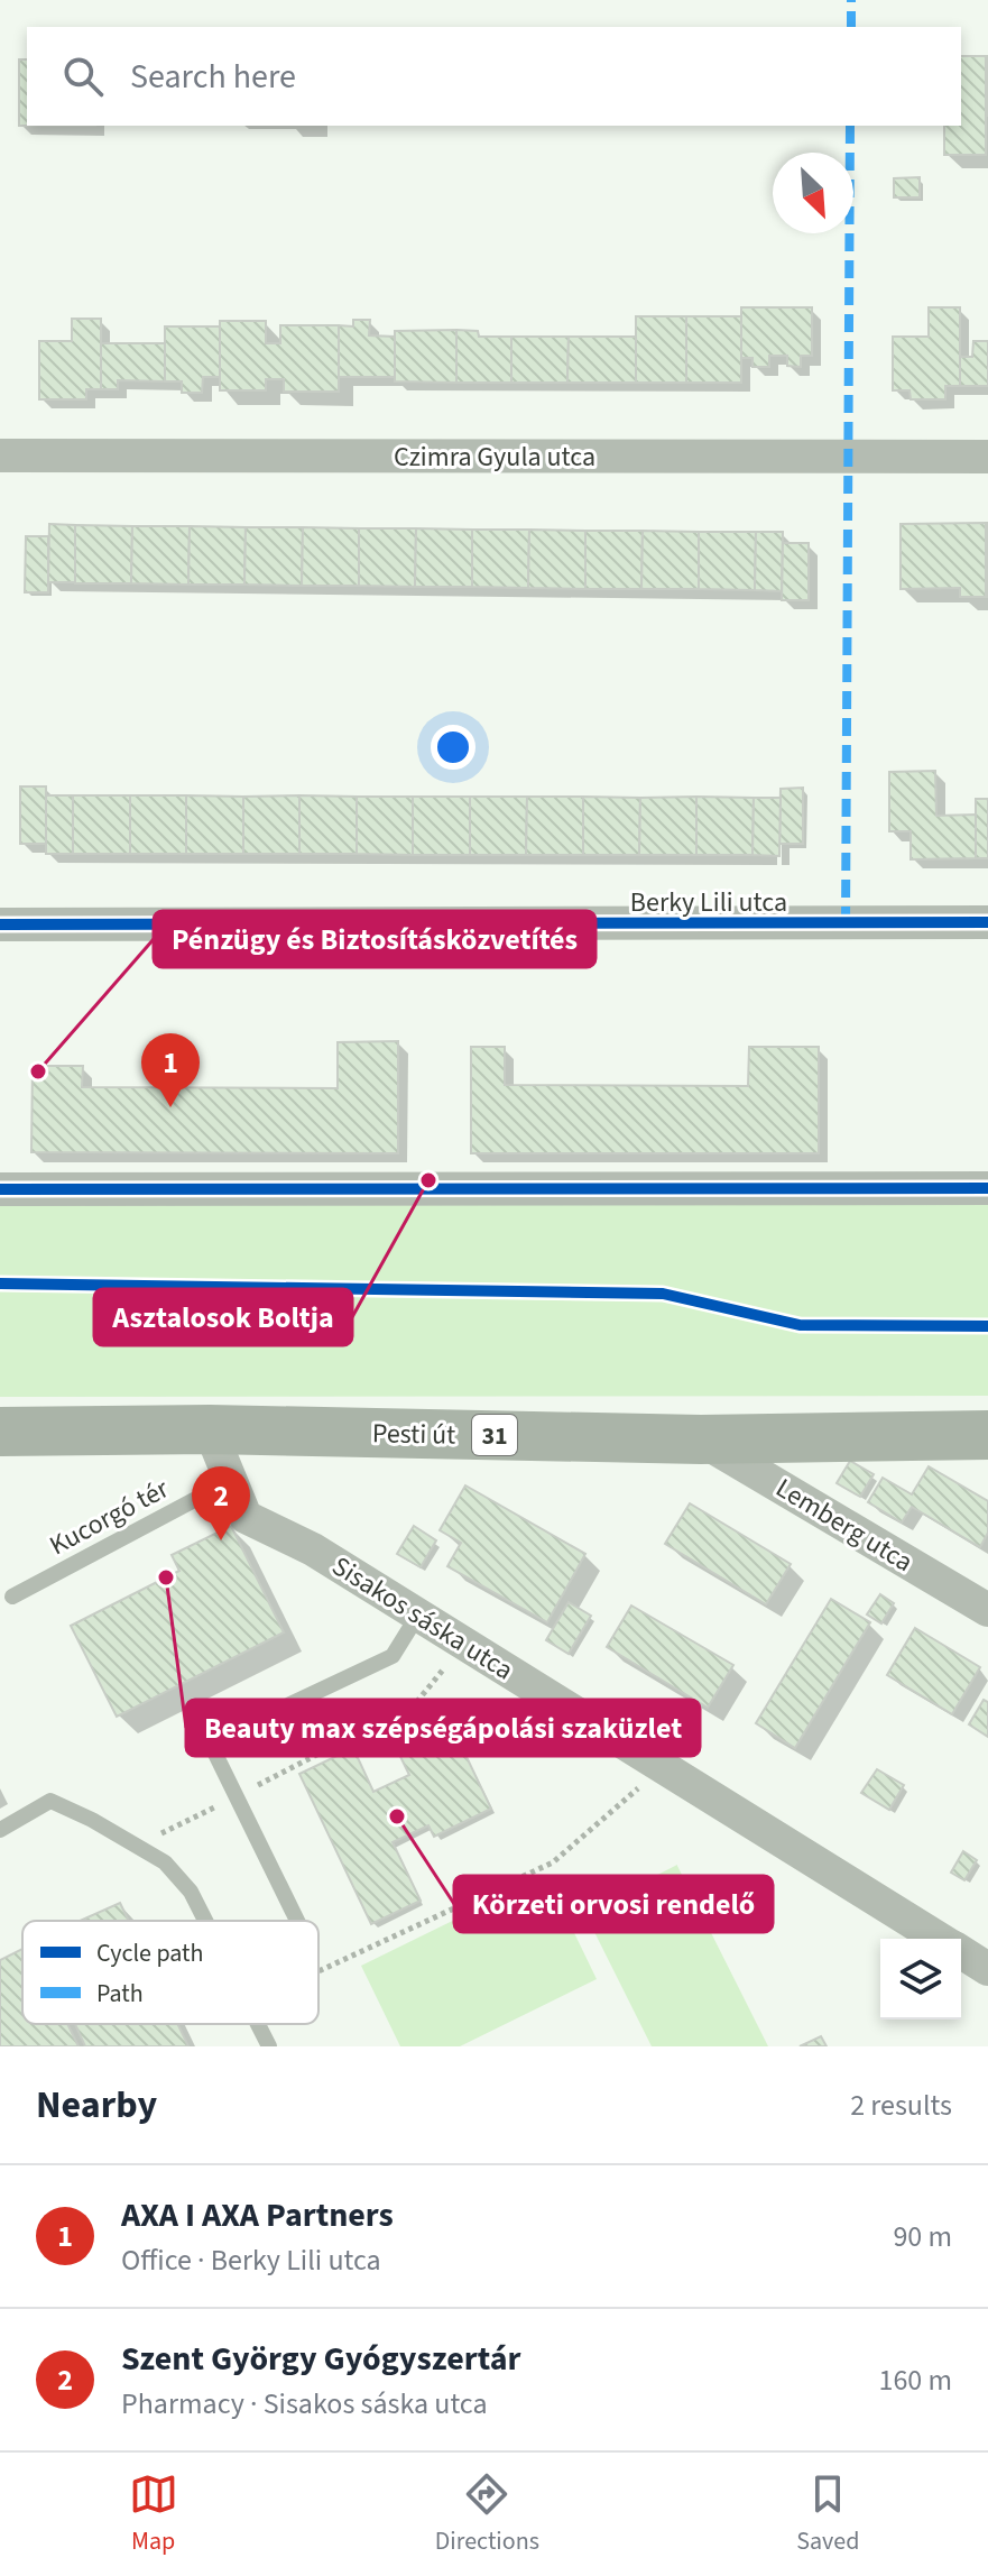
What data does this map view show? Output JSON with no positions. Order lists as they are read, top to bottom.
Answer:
{
  "streets": {
    "main road": ["Pesti út", "31"],
    "street": [
      "Czimra Gyula utca",
      "Berky Lili utca",
      "Lemberg utca",
      "Sisakos sáska utca"
    ],
    "lane": ["Kucorgó tér"]
  },
  "crossings": [
    ["Pesti út", "Lemberg utca"],
    ["Pesti út", "Sisakos sáska utca"],
    ["Kucorgó tér", "Sisakos sáska utca"]
  ],
  "places": [
    "Pénzügy és Biztosításközvetítés",
    "Asztalosok Boltja",
    "Beauty max szépségápolási szaküzlet",
    "Körzeti orvosi rendelő"
  ],
  "legend": ["Cycle path", "Path"],
  "north": "bottom right",
  "page": {
    "search": "Search here",
    "pins": ["1", "2"],
    "heading": ["Nearby", "2 results"],
    "list": [
      {
        "mark": "1",
        "name": "AXA I AXA Partners",
        "note": "Office · Berky Lili utca",
        "value": "90 m"
      },
      {
        "mark": "2",
        "name": "Szent György Gyógyszertár",
        "note": "Pharmacy · Sisakos sáska utca",
        "value": "160 m"
      }
    ],
    "nav": ["Map", "Directions", "Saved"]
  }
}
